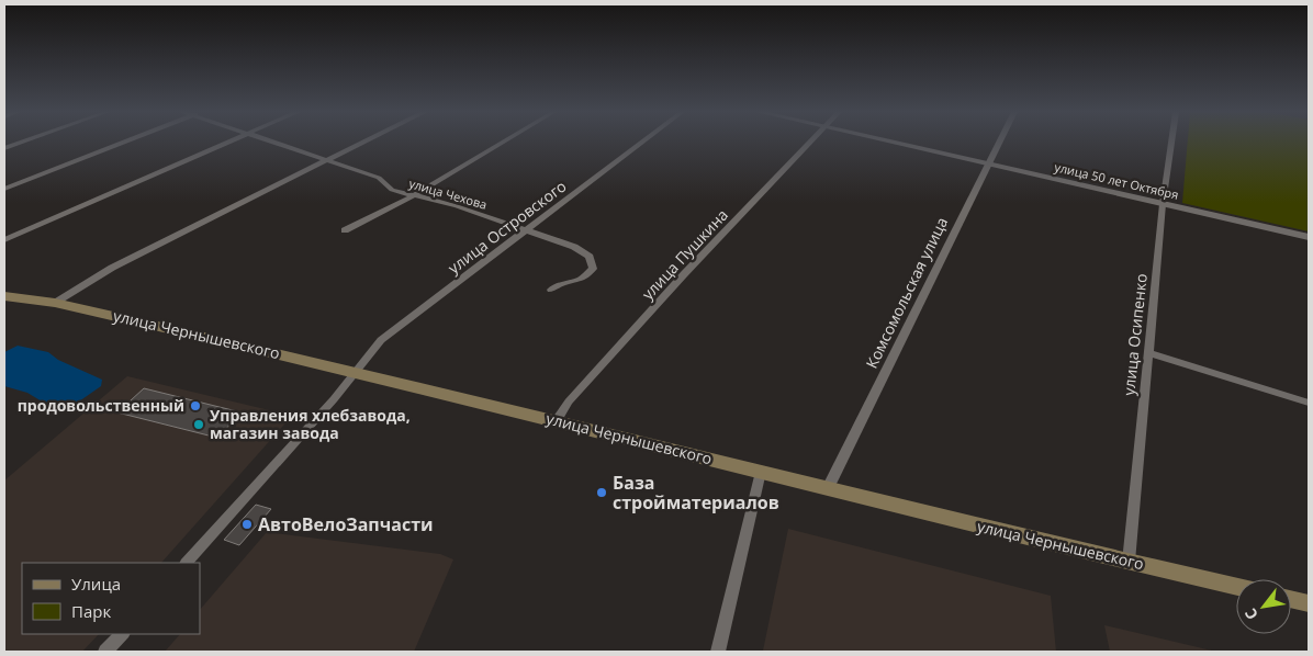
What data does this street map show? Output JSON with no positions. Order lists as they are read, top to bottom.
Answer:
{
  "streets": {
    "main road": ["улица Чернышевского"],
    "street": [
      "улица 50 лет Октября",
      "улица Чехова",
      "улица Островского",
      "улица Пушкина",
      "Комсомольская улица",
      "улица Осипенко"
    ]
  },
  "crossings": [
    ["улица 50 лет Октября", "Комсомольская улица"],
    ["улица 50 лет Октября", "улица Осипенко"],
    ["улица Чехова", "улица Островского"],
    ["улица Островского", "улица Чернышевского"],
    ["улица Пушкина", "улица Чернышевского"],
    ["Комсомольская улица", "улица Чернышевского"],
    ["улица Чернышевского", "улица Осипенко"]
  ],
  "places": [
    "продовольственный",
    "Управления хлебзавода, магазин завода",
    "База стройматериалов",
    "АвтоВелоЗапчасти"
  ],
  "legend": ["Улица", "Парк"],
  "north": "bottom left"
}
